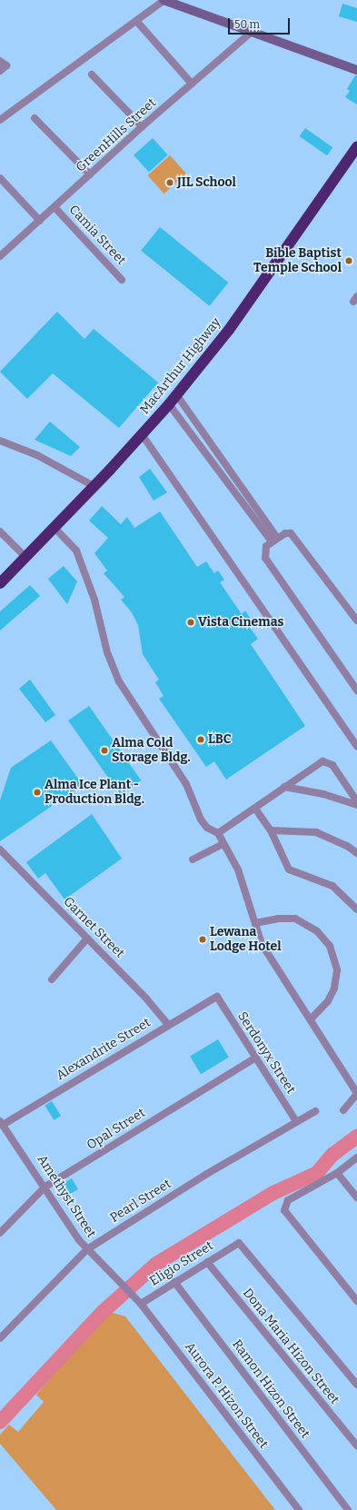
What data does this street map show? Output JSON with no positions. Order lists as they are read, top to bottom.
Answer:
{
  "streets": {
    "highway": ["MacArthur Highway"],
    "street": [
      "GreenHills Street",
      "Camia Street",
      "Garnet Street",
      "Alexandrite Street",
      "Serdonyx Street",
      "Opal Street",
      "Amethyst Street",
      "Pearl Street",
      "Eligio Street",
      "Dona Maria Hizon Street",
      "Ramon Hizon Street",
      "Aurora P. Hizon Street"
    ]
  },
  "crossings": [
    ["GreenHills Street", "Camia Street"],
    ["Garnet Street", "Alexandrite Street"],
    ["Alexandrite Street", "Serdonyx Street"],
    ["Alexandrite Street", "Amethyst Street"],
    ["Serdonyx Street", "Opal Street"],
    ["Serdonyx Street", "Pearl Street"],
    ["Opal Street", "Amethyst Street"],
    ["Amethyst Street", "Pearl Street"],
    ["Amethyst Street", "Aurora P. Hizon Street"],
    ["Eligio Street", "Dona Maria Hizon Street"],
    ["Eligio Street", "Ramon Hizon Street"],
    ["Eligio Street", "Aurora P. Hizon Street"]
  ],
  "places": [
    "JIL School",
    "Bible Baptist Temple School",
    "Vista Cinemas",
    "LBC",
    "Alma Cold Storage Bldg.",
    "Alma Ice Plant - Production Bldg.",
    "Lewana Lodge Hotel"
  ],
  "scale_bar": "50 m"
}
